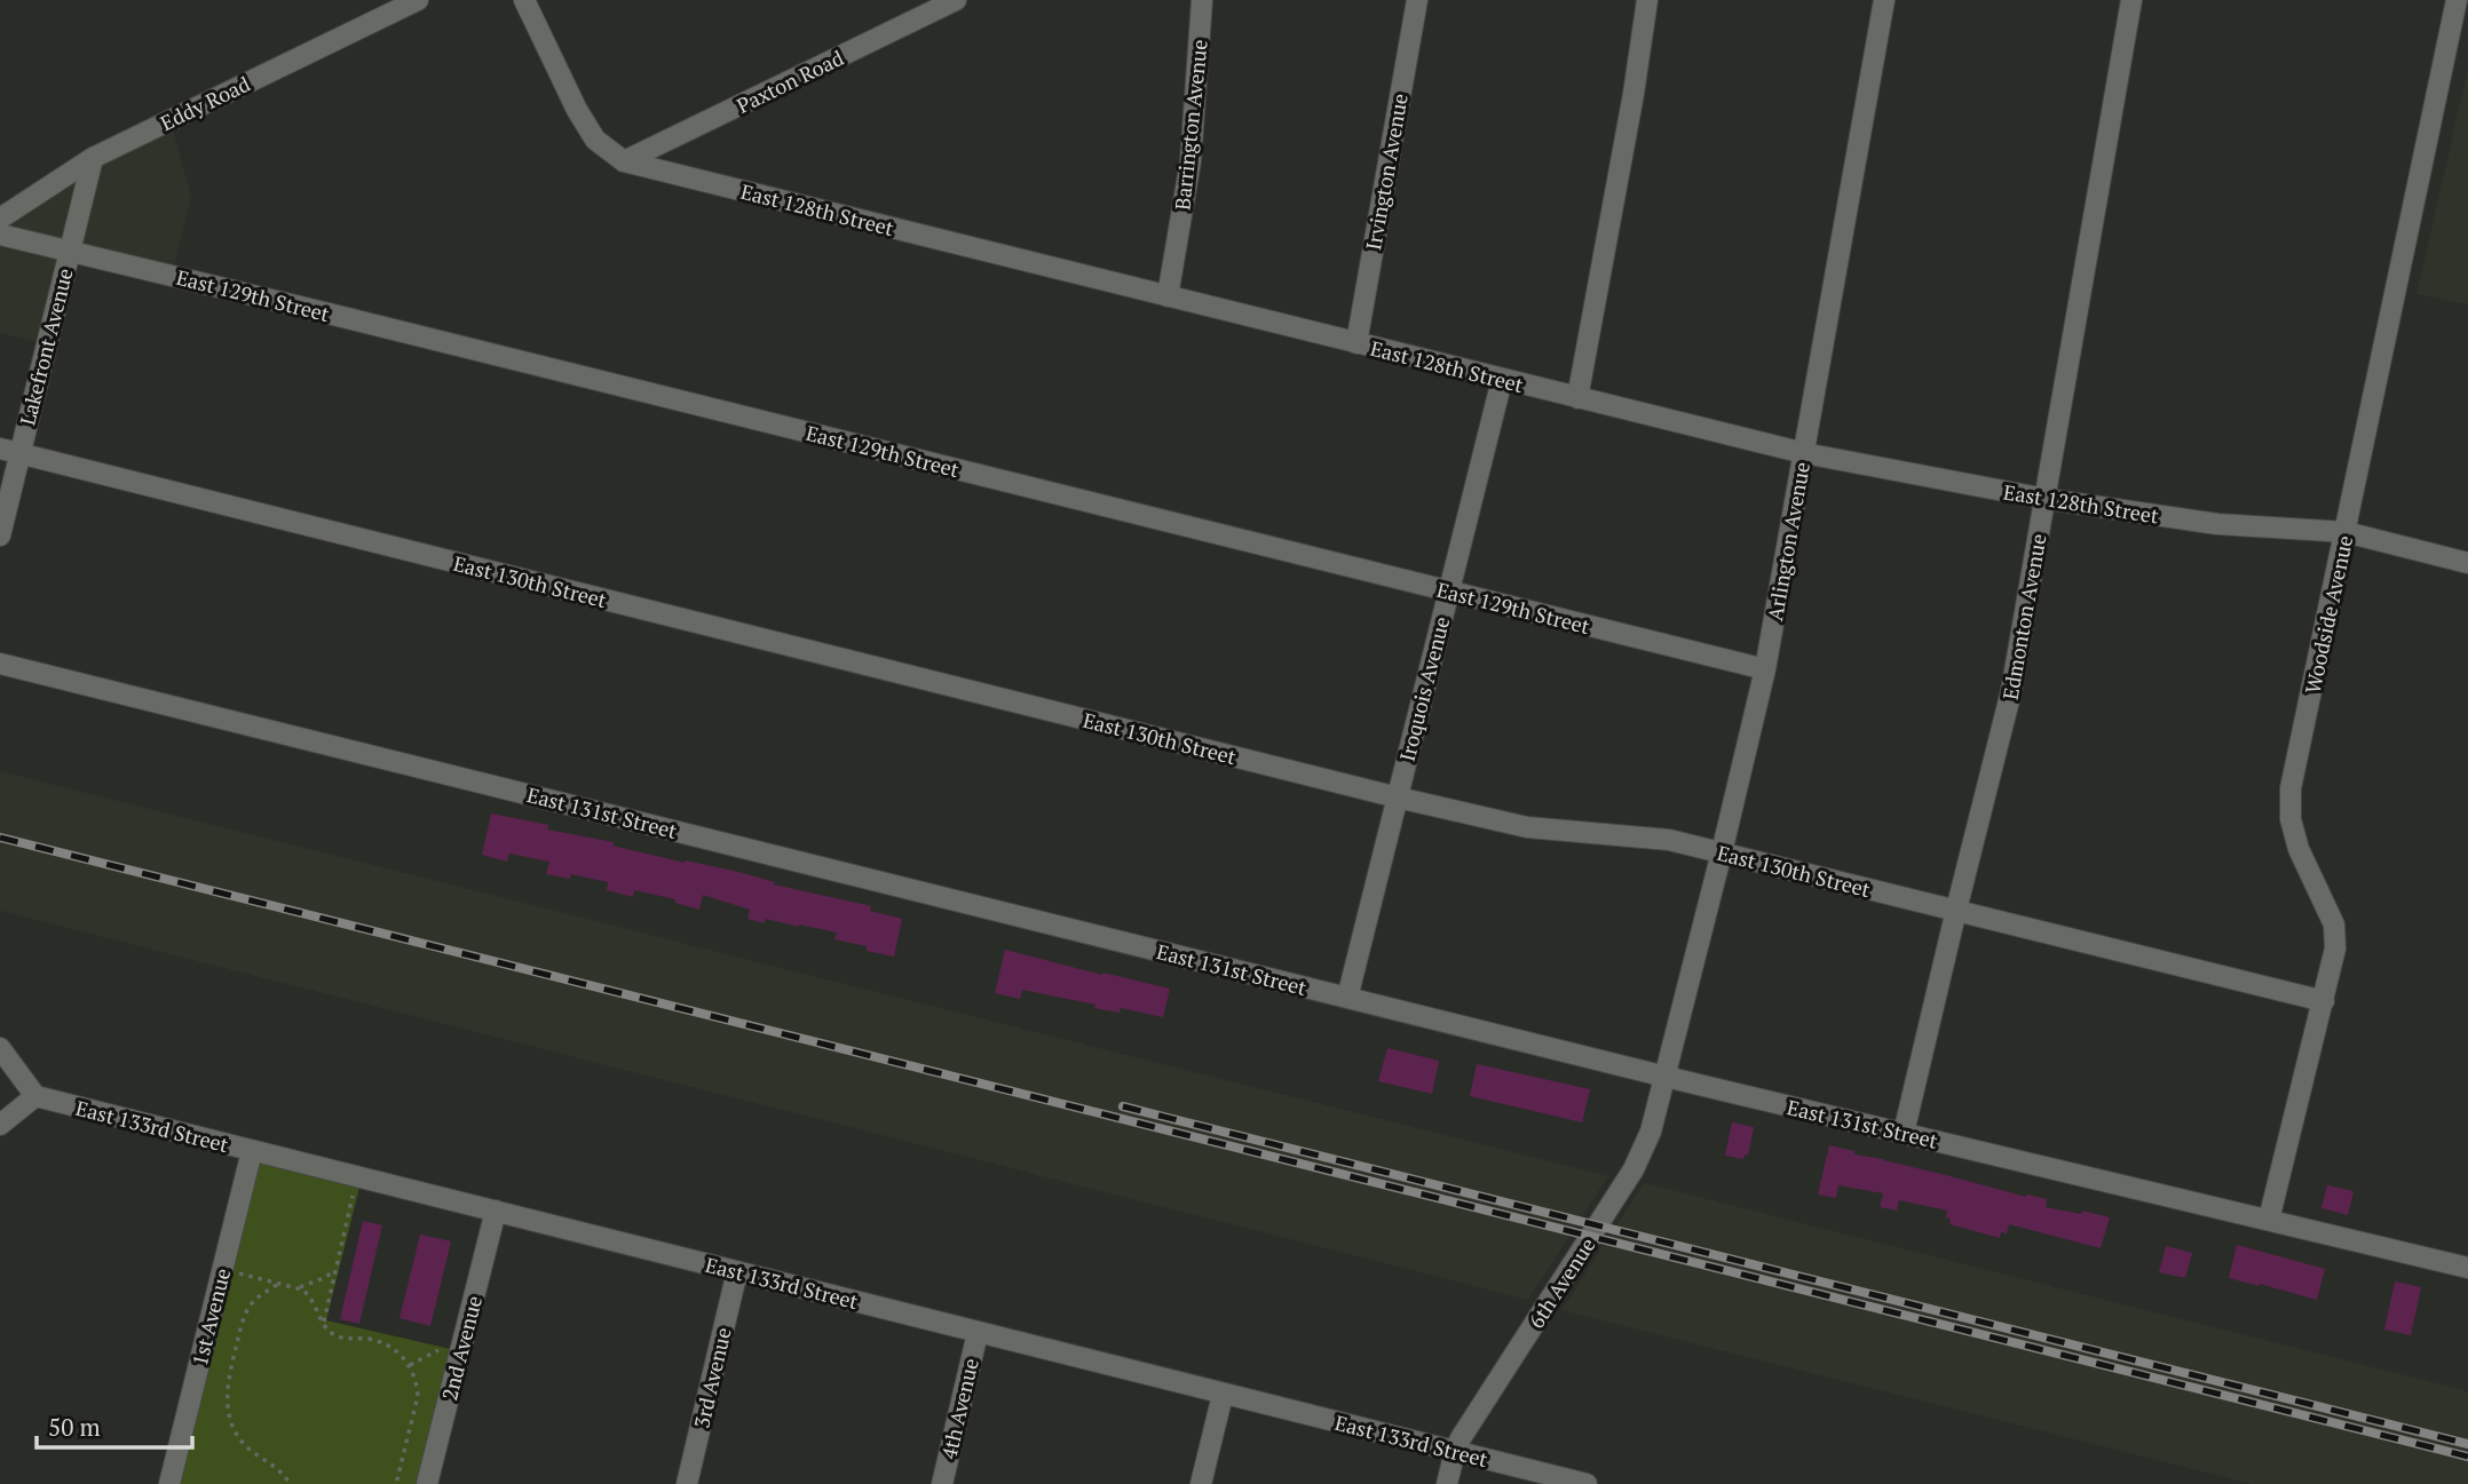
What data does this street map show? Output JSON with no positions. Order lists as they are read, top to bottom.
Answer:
{
  "streets": {
    "street": [
      "Paxton Road",
      "Eddy Road",
      "Barrington Avenue",
      "Irvington Avenue",
      "East 128th Street",
      "East 129th Street",
      "Lakefront Avenue",
      "Arlington Avenue",
      "East 130th Street",
      "Woodside Avenue",
      "Edmonton Avenue",
      "Iroquois Avenue",
      "East 131st Street",
      "East 133rd Street",
      "6th Avenue",
      "1st Avenue",
      "2nd Avenue",
      "3rd Avenue",
      "4th Avenue"
    ]
  },
  "crossings": [
    ["Paxton Road", "East 128th Street"],
    ["Eddy Road", "Lakefront Avenue"],
    ["Barrington Avenue", "East 128th Street"],
    ["Irvington Avenue", "East 128th Street"],
    ["East 128th Street", "Arlington Avenue"],
    ["East 128th Street", "Woodside Avenue"],
    ["East 128th Street", "Edmonton Avenue"],
    ["East 128th Street", "Iroquois Avenue"],
    ["East 129th Street", "Lakefront Avenue"],
    ["East 129th Street", "Arlington Avenue"],
    ["East 129th Street", "Iroquois Avenue"],
    ["Lakefront Avenue", "East 130th Street"],
    ["Arlington Avenue", "East 130th Street"],
    ["Arlington Avenue", "East 131st Street"],
    ["Arlington Avenue", "6th Avenue"],
    ["East 130th Street", "Woodside Avenue"],
    ["East 130th Street", "Edmonton Avenue"],
    ["East 130th Street", "Iroquois Avenue"],
    ["Woodside Avenue", "East 131st Street"],
    ["Edmonton Avenue", "East 131st Street"],
    ["Iroquois Avenue", "East 131st Street"],
    ["East 131st Street", "6th Avenue"],
    ["East 133rd Street", "6th Avenue"],
    ["East 133rd Street", "1st Avenue"],
    ["East 133rd Street", "2nd Avenue"],
    ["East 133rd Street", "3rd Avenue"],
    ["East 133rd Street", "4th Avenue"]
  ],
  "scale_bar": "50 m"
}
